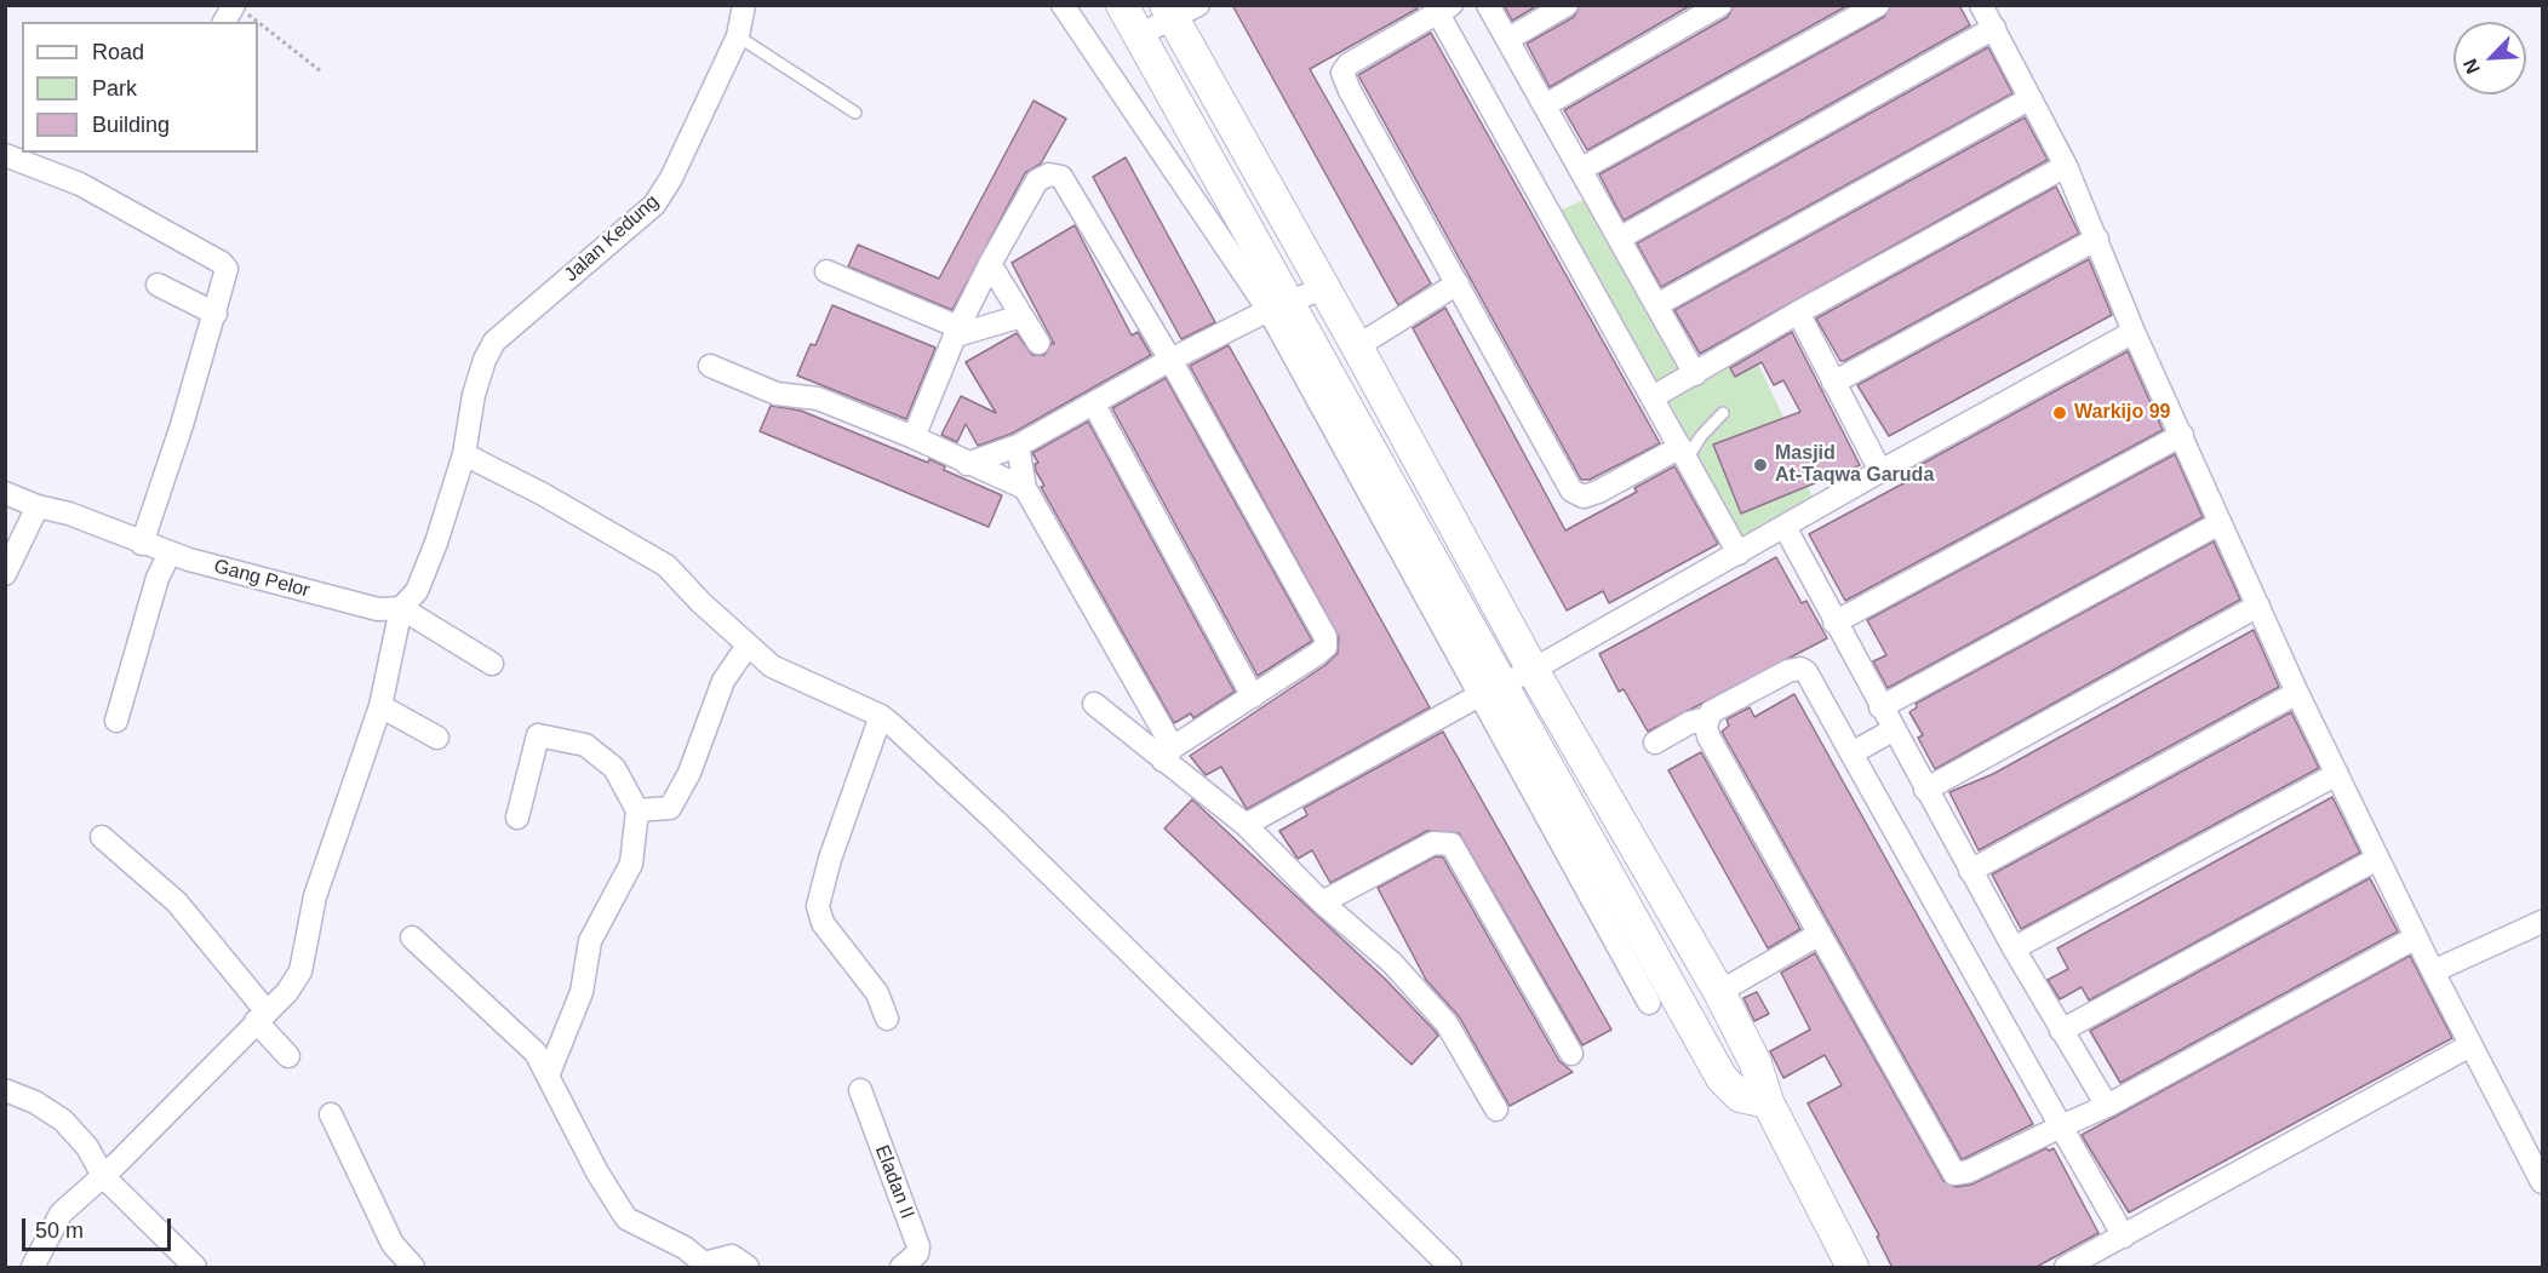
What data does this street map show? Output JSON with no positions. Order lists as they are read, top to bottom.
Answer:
{
  "streets": {
    "street": ["Jalan Kedung", "Gang Pelor", "Eladan II"]
  },
  "places": ["Warkijo 99", "Masjid At-Taqwa Garuda"],
  "legend": ["Road", "Park", "Building"],
  "scale_bar": "50 m",
  "north": "bottom left"
}
